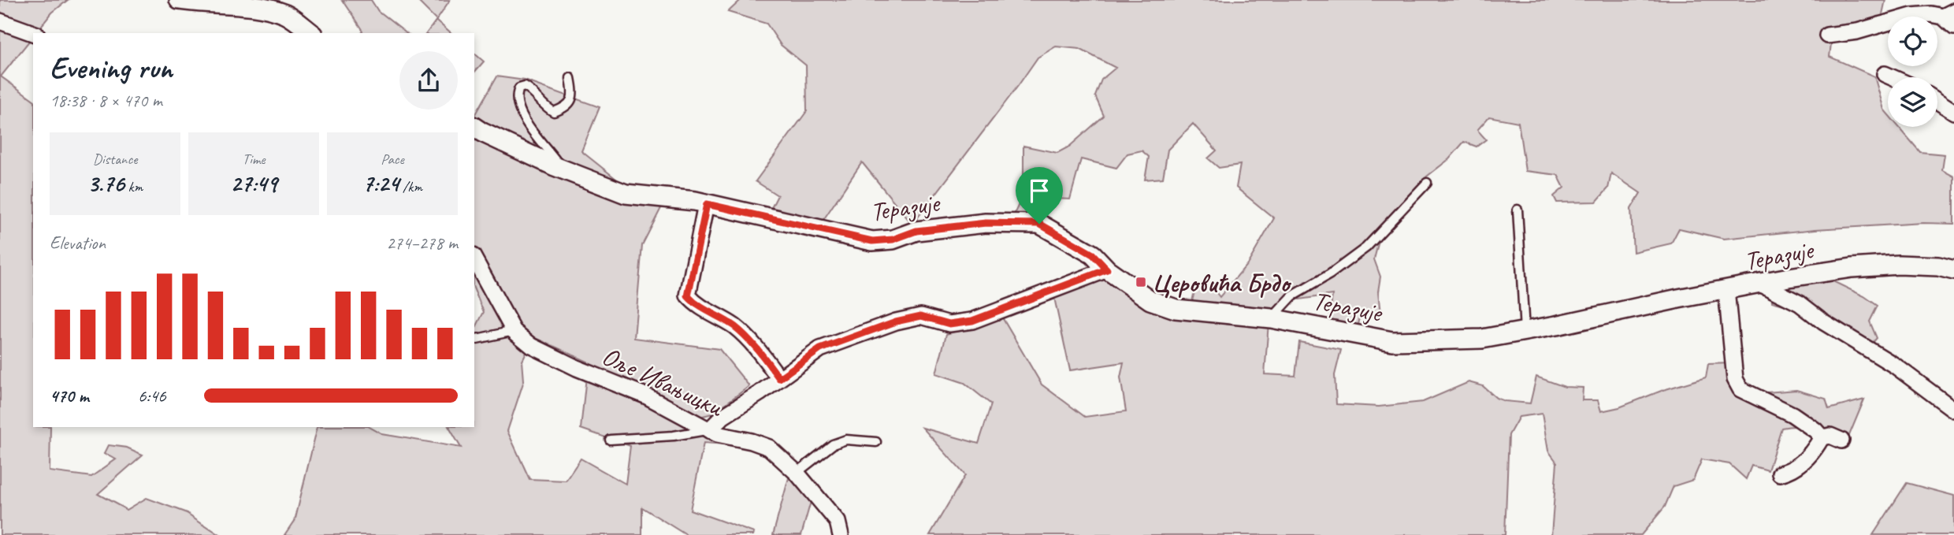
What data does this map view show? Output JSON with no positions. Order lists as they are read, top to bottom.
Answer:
{
  "streets": {
    "street": ["Теразије", "Оље Ивањицки"]
  },
  "places": {
    "transit": ["Церовића Брдо"]
  },
  "page": {
    "heading": ["Evening run", "18:38 · 8 × 470 m"],
    "stats": [
      ["Distance", "3.76 km"],
      ["Time", "27:49"],
      ["Pace", "7:24 /km"]
    ],
    "chart": ["Elevation", "274–278 m"],
    "list": [
      {
        "name": "470 m",
        "note": "6:46"
      }
    ]
  }
}
